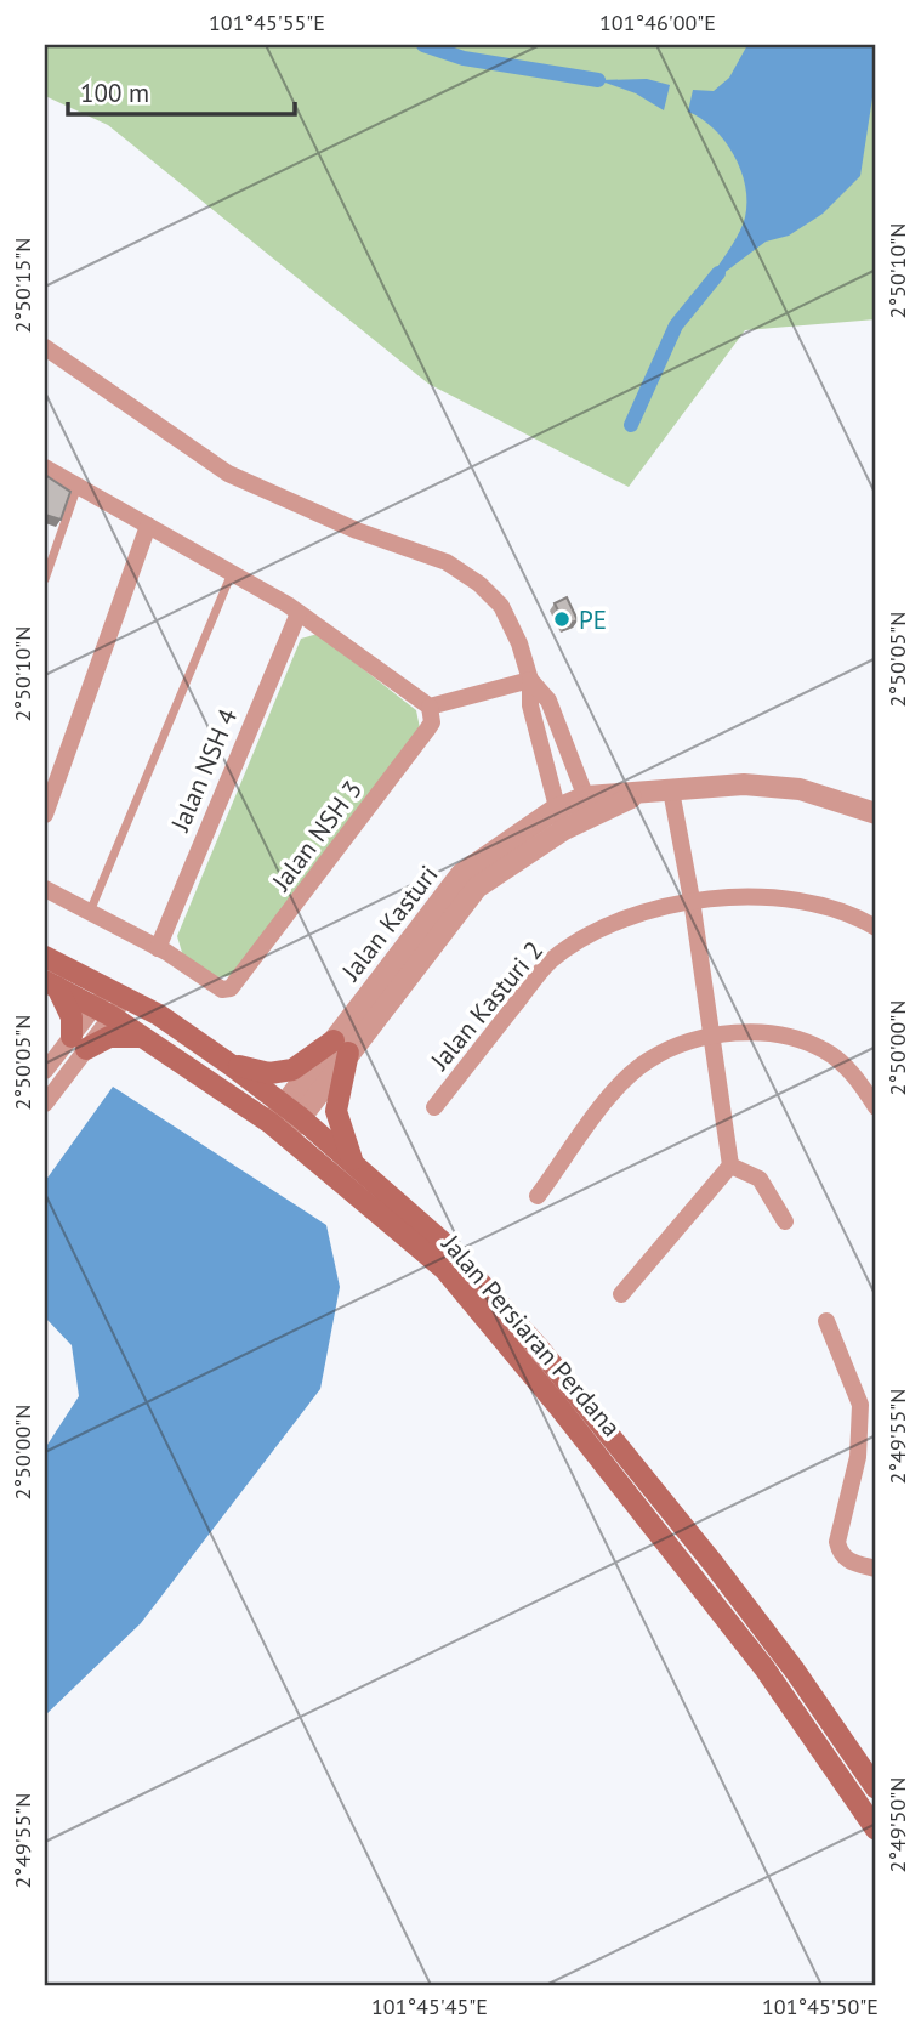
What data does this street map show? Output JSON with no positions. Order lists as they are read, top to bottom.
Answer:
{
  "streets": {
    "main road": ["Jalan Persiaran Perdana"],
    "street": [
      "Jalan NSH 4",
      "Jalan NSH 3",
      "Jalan Kasturi",
      "Jalan Kasturi 2"
    ]
  },
  "crossings": [
    ["Jalan NSH 4", "Jalan NSH 3"],
    ["Jalan Kasturi", "Jalan Persiaran Perdana"]
  ],
  "places": ["PE"],
  "scale_bar": "100 m",
  "coordinates": [
    "101°45'55\"E",
    "101°46'00\"E",
    "2°50'10\"N",
    "2°50'15\"N",
    "2°50'05\"N",
    "2°50'00\"N",
    "2°49'55\"N",
    "2°49'50\"N",
    "101°45'45\"E",
    "101°45'50\"E"
  ]
}
